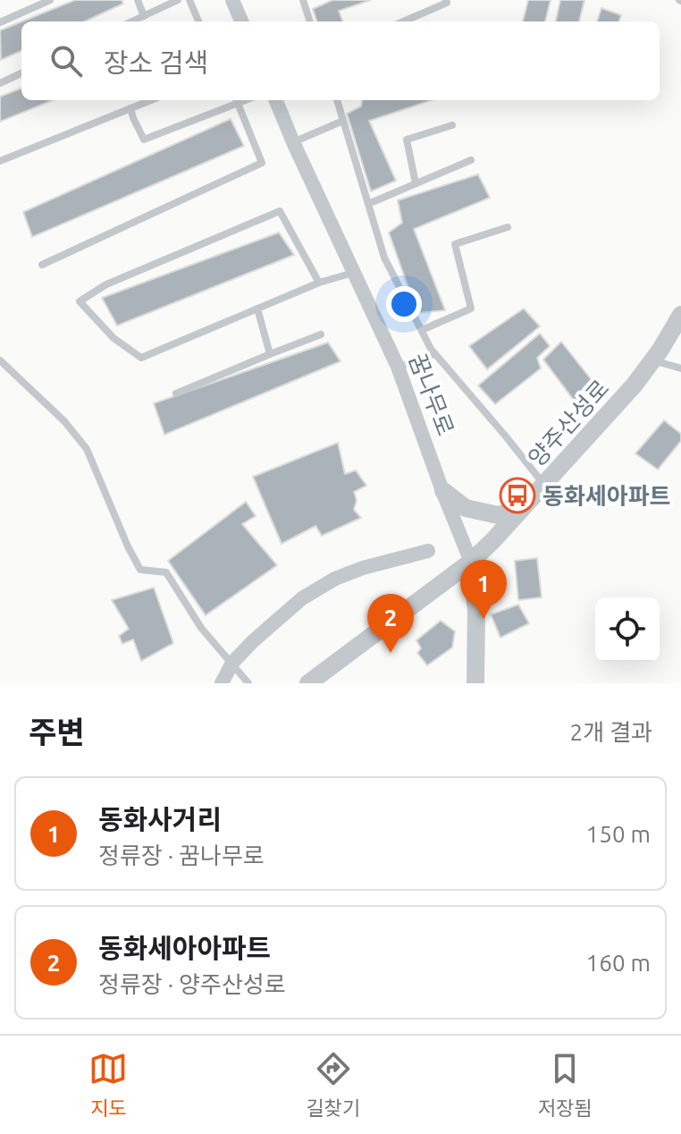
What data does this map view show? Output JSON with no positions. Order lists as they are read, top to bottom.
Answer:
{
  "streets": {
    "street": ["꿈나무로", "양주산성로"]
  },
  "crossings": [
    ["꿈나무로", "양주산성로"]
  ],
  "places": {
    "bus stop": ["동화세아파트"]
  },
  "page": {
    "search": "장소 검색",
    "pins": ["1", "2"],
    "heading": ["주변", "2개 결과"],
    "list": [
      {
        "mark": "1",
        "name": "동화사거리",
        "note": "정류장 · 꿈나무로",
        "value": "150 m"
      },
      {
        "mark": "2",
        "name": "동화세아아파트",
        "note": "정류장 · 양주산성로",
        "value": "160 m"
      }
    ],
    "nav": ["지도", "길찾기", "저장됨"]
  }
}
